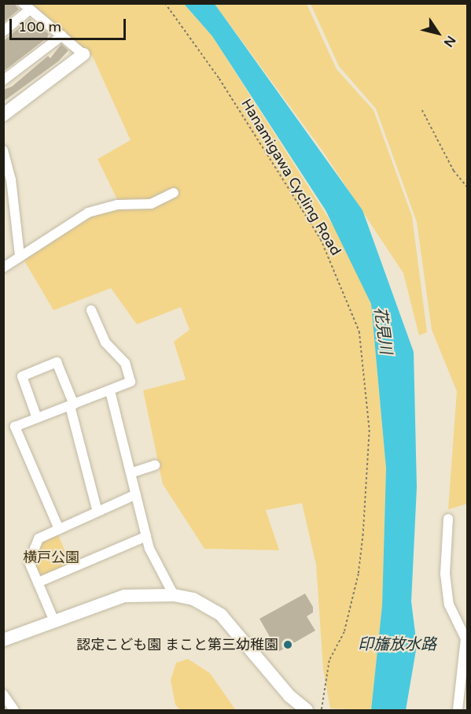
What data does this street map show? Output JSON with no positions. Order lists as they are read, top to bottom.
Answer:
{
  "streets": {
    "path": ["Hanamigawa Cycling Road"]
  },
  "water": ["花見川", "印旛放水路"],
  "parks": ["横戸公園"],
  "places": ["認定こども園 まこと第三幼稚園"],
  "scale_bar": "100 m",
  "north": "bottom right"
}
